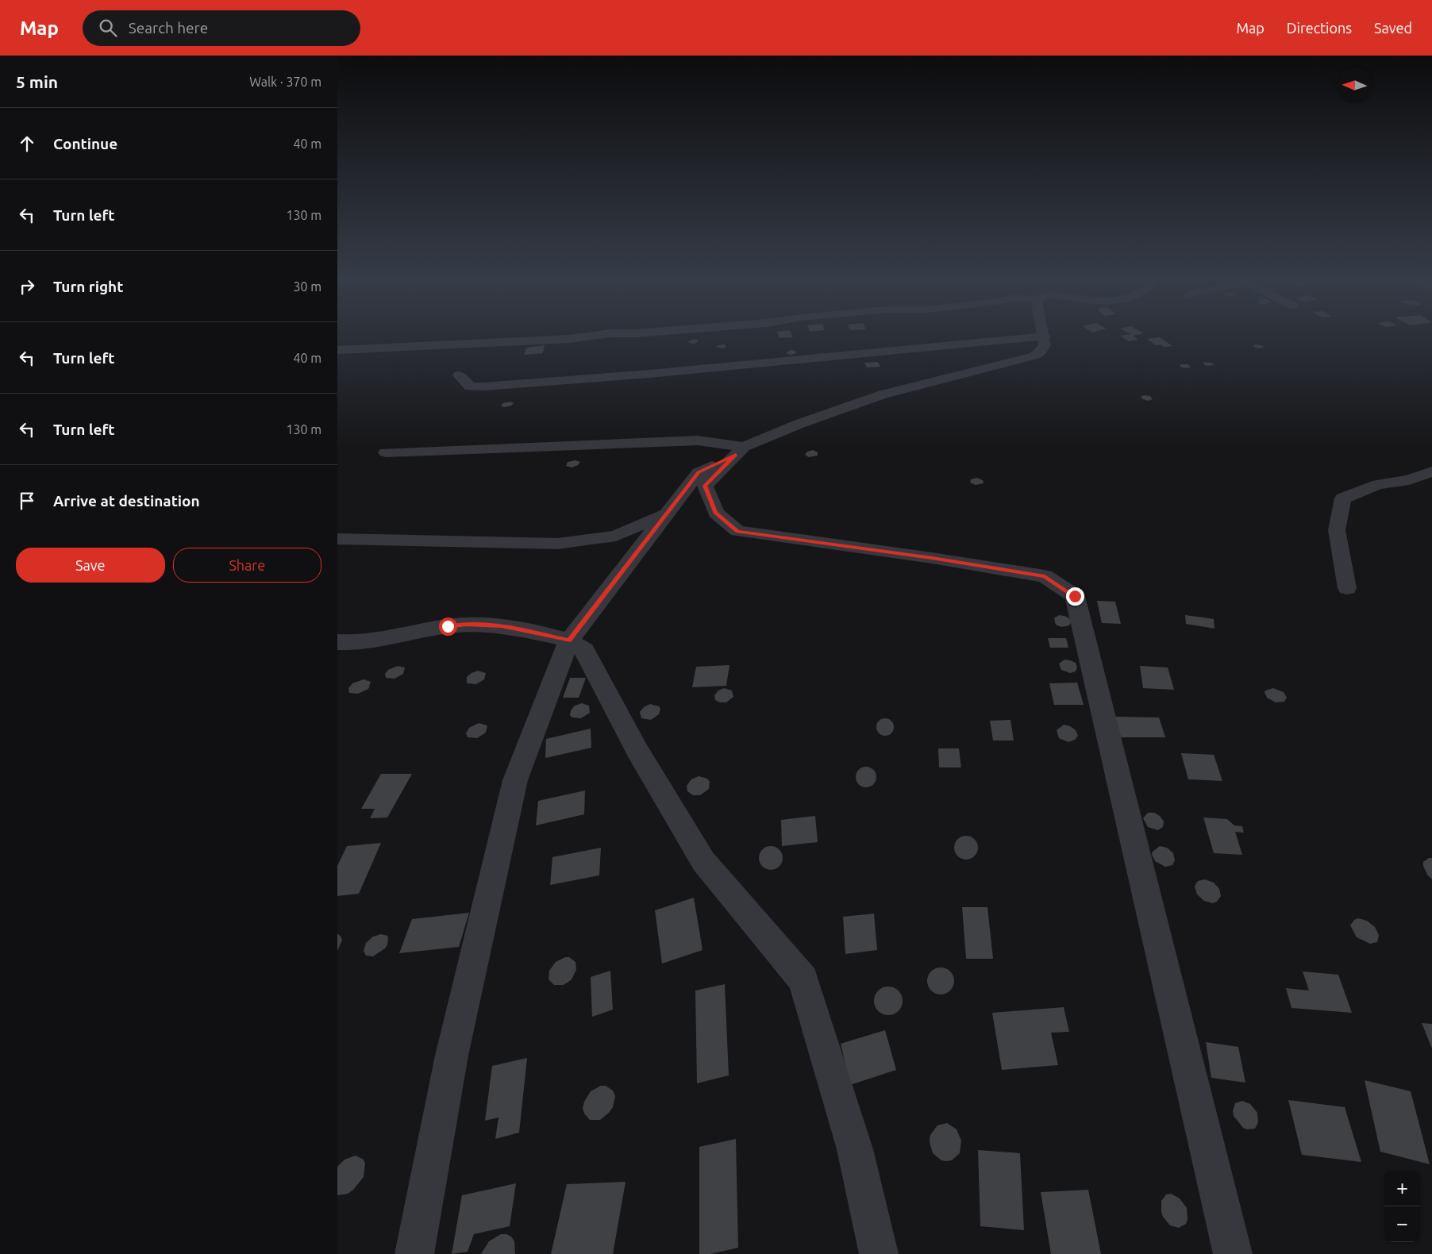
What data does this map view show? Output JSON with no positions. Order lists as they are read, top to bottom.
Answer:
{
  "north": "left",
  "page": {
    "header": "Map",
    "search": "Search here",
    "nav": ["Map", "Directions", "Saved"],
    "heading": ["5 min", "Walk · 370 m"],
    "list": [
      ["Continue", "40 m"],
      ["Turn left", "130 m"],
      ["Turn right", "30 m"],
      ["Turn left", "40 m"],
      ["Turn left", "130 m"],
      "Arrive at destination"
    ],
    "buttons": ["Save", "Share"],
    "map_buttons": ["+", "−"]
  }
}
